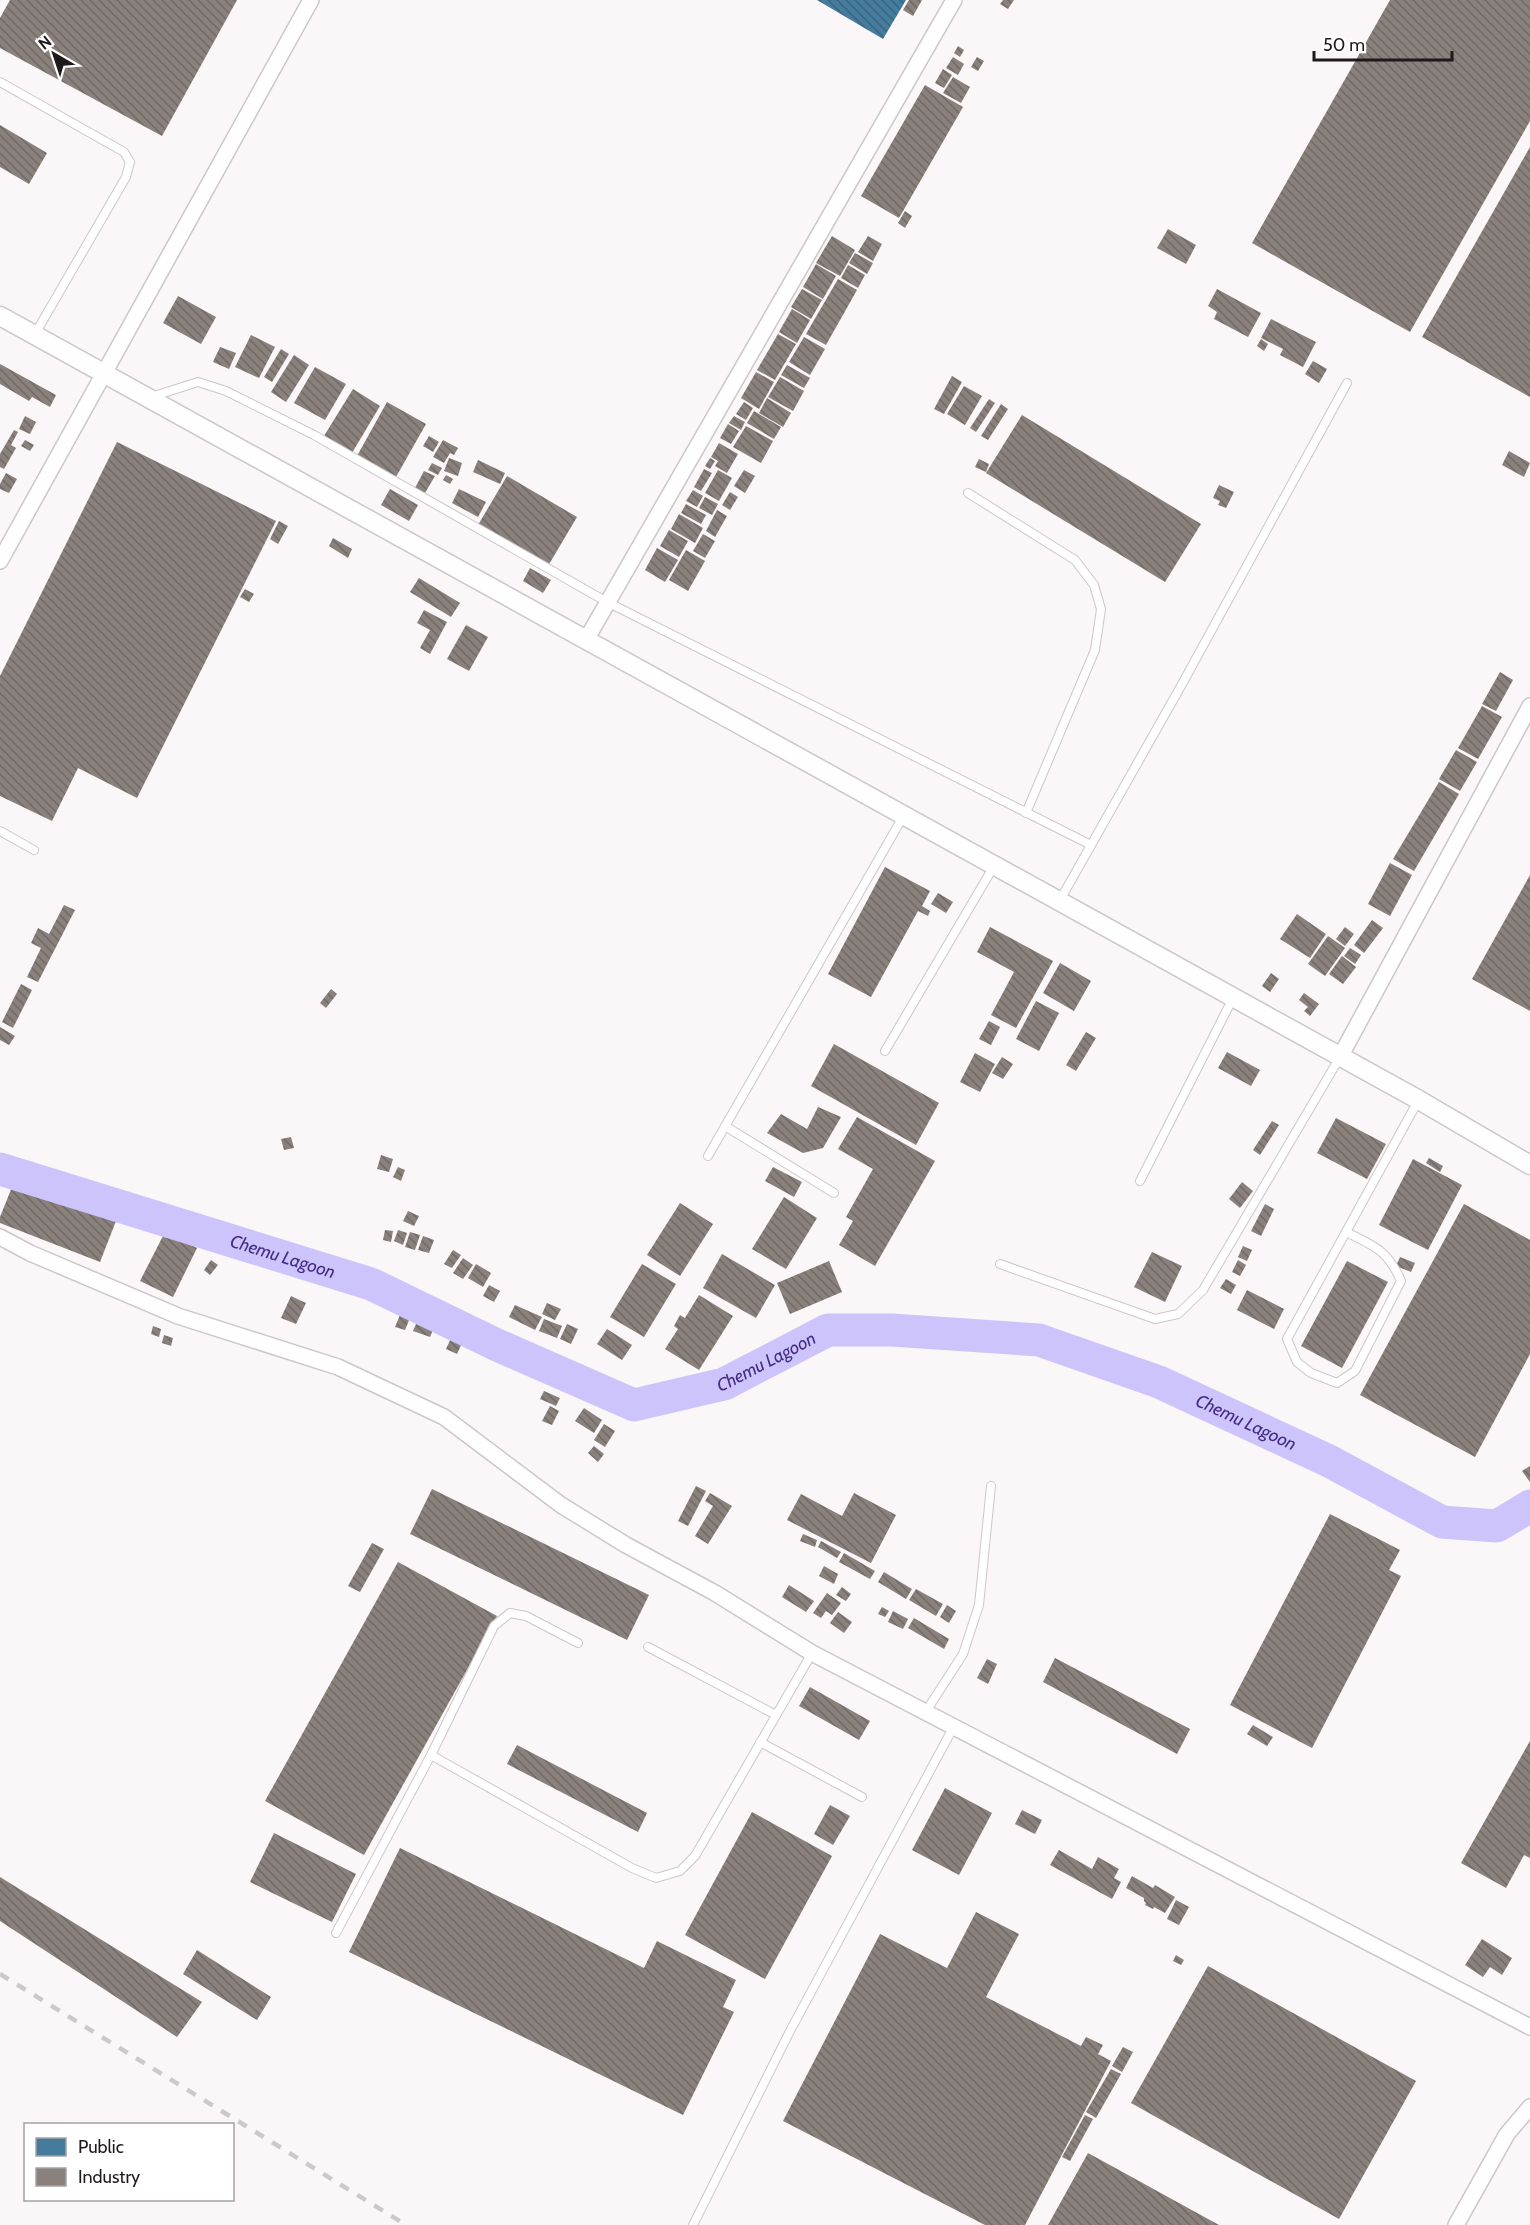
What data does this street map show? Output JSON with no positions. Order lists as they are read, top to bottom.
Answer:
{
  "water": ["Chemu Lagoon"],
  "legend": ["Public", "Industry"],
  "scale_bar": "50 m",
  "north": "top left"
}
